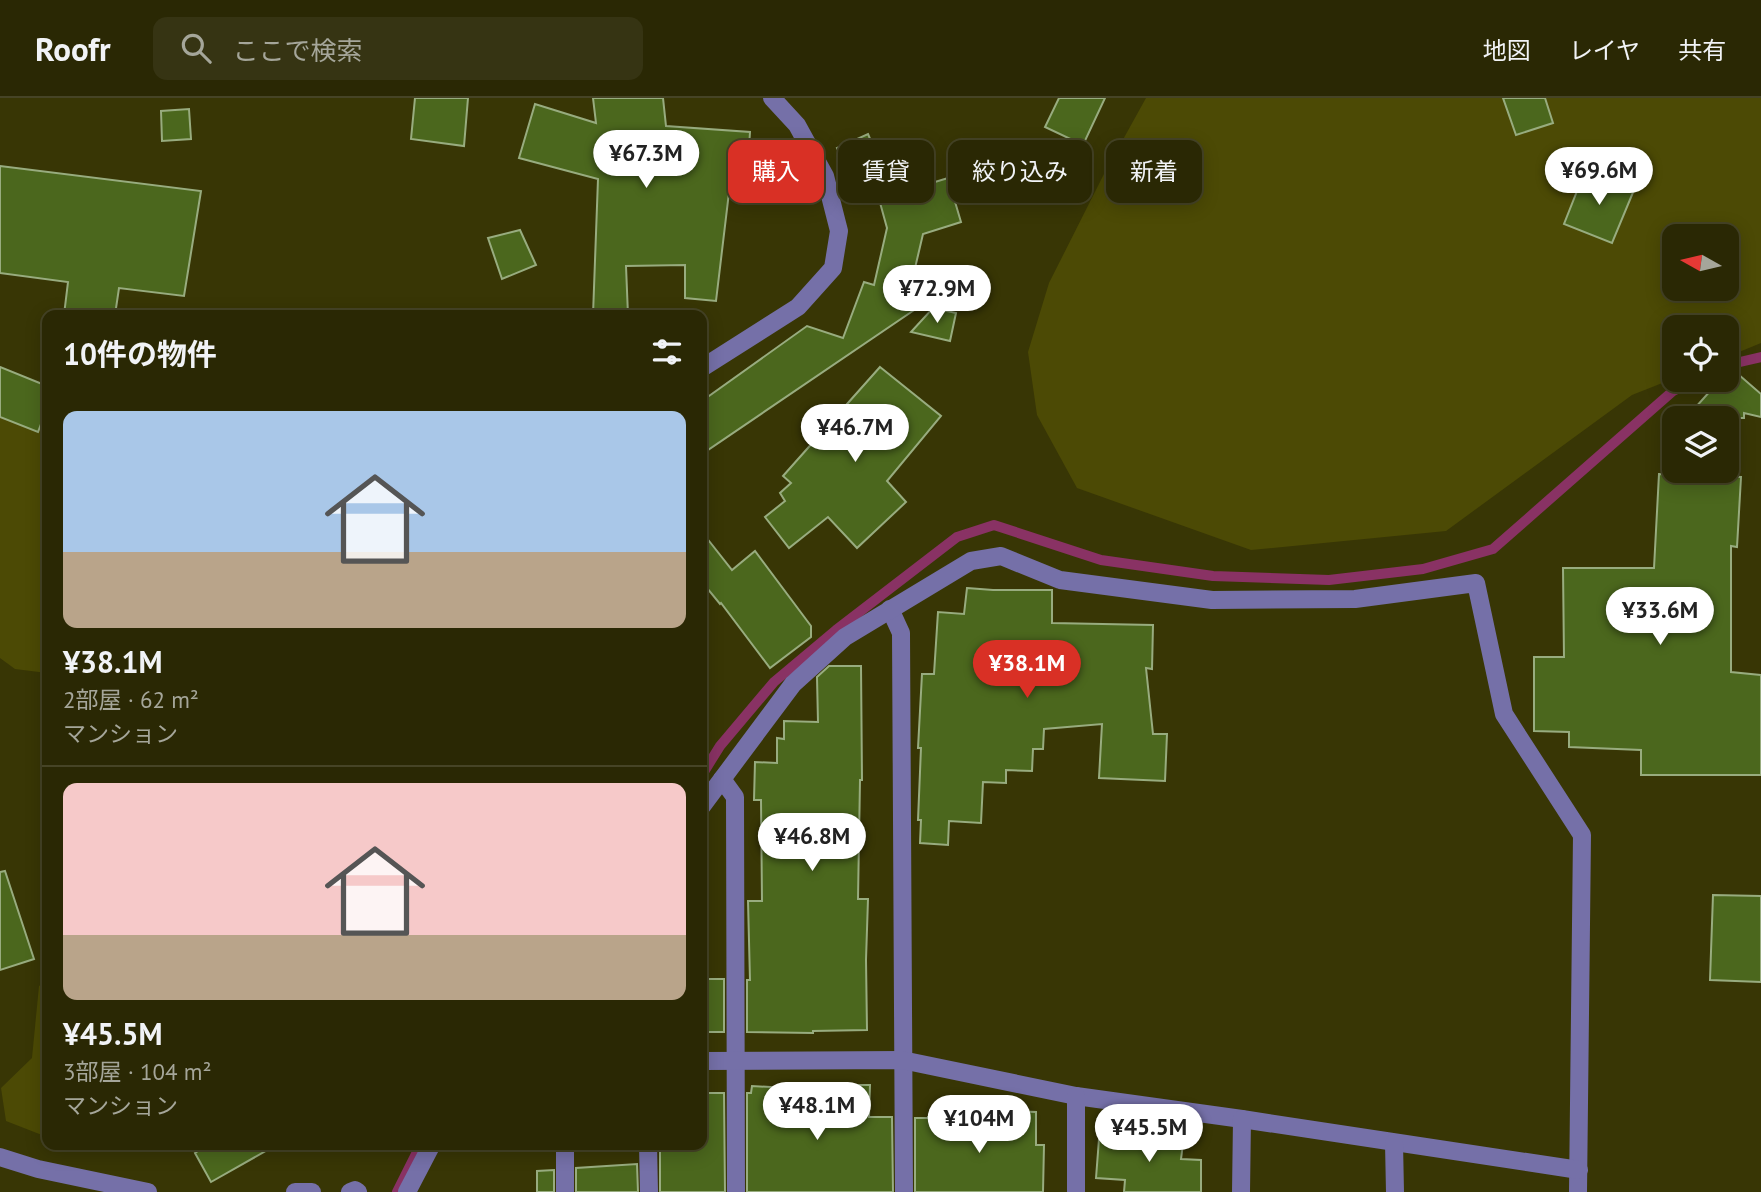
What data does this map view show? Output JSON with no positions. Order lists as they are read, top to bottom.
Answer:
{
  "north": "left",
  "page": {
    "header": "Roofr",
    "search": "ここで検索",
    "nav": ["地図", "レイヤ", "共有"],
    "price": [
      "¥67.3M",
      "¥69.6M",
      "¥72.9M",
      "¥46.7M",
      "¥33.6M",
      "¥38.1M",
      "¥46.8M",
      "¥48.1M",
      "¥104M",
      "¥45.5M"
    ],
    "chip": [
      "購入",
      "賃貸",
      "絞り込み",
      "新着"
    ],
    "heading": "10件の物件",
    "list": [
      {
        "name": "¥38.1M",
        "note": "2部屋 · 62 m² · マンション"
      },
      {
        "name": "¥45.5M",
        "note": "3部屋 · 104 m² · マンション"
      }
    ]
  }
}
